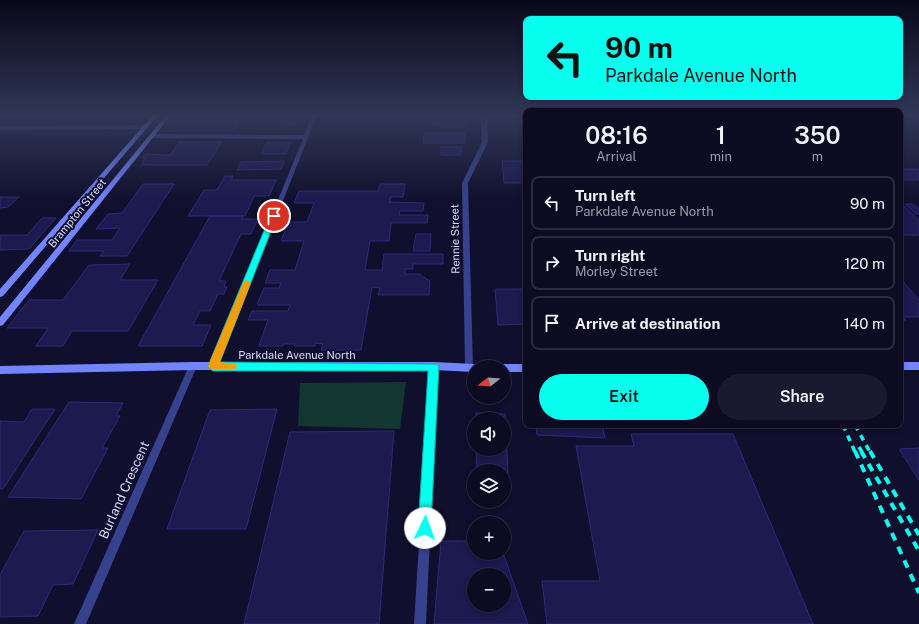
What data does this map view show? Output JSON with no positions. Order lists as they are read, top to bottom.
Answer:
{
  "streets": {
    "street": [
      "Brampton Street",
      "Rennie Street",
      "Parkdale Avenue North",
      "Burland Crescent"
    ]
  },
  "crossings": [
    ["Parkdale Avenue North", "Burland Crescent"]
  ],
  "north": "left",
  "page": {
    "turn": ["90 m", "Parkdale Avenue North"],
    "eta": [
      "08:16",
      "Arrival",
      "1",
      "min",
      "350",
      "m"
    ],
    "list": [
      {
        "name": "Turn left",
        "note": "Parkdale Avenue North",
        "value": "90 m"
      },
      {
        "name": "Turn right",
        "note": "Morley Street",
        "value": "120 m"
      },
      {
        "name": "Arrive at destination",
        "value": "140 m"
      }
    ],
    "map_buttons": ["+", "−"],
    "buttons": ["Exit", "Share"]
  }
}
